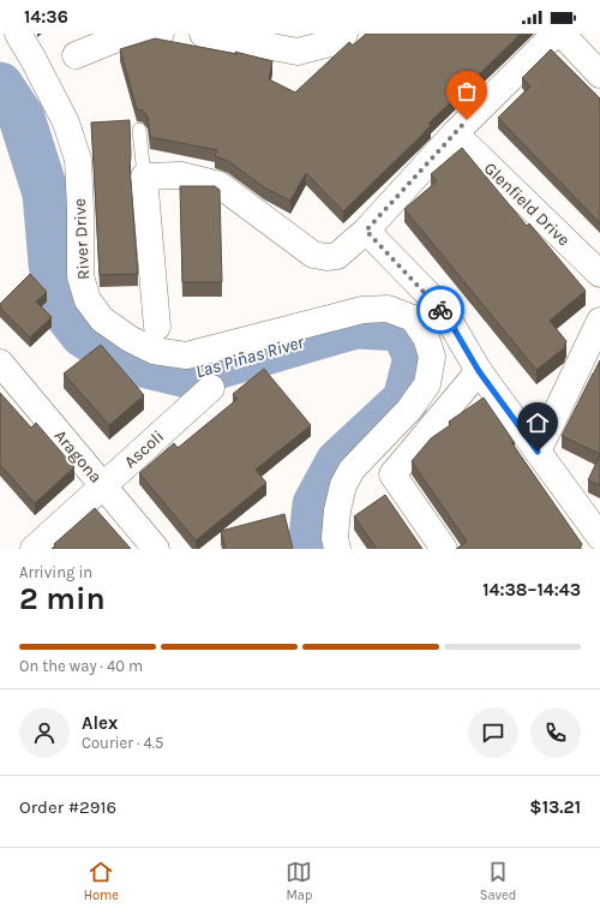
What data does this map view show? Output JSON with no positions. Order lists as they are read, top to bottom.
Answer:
{
  "streets": {
    "street": [
      "Glenfield Drive",
      "River Drive",
      "Ascoli",
      "Aragona"
    ]
  },
  "crossings": [
    ["Ascoli", "Aragona"]
  ],
  "water": ["Las Piñas River"],
  "page": {
    "status": "14:36",
    "heading": ["2 min", "Arriving in", "14:38–14:43"],
    "panel": [
      "Alex",
      "Courier · 4.5",
      "Order #2916",
      "$13.21"
    ],
    "bar": "On the way · 40 m",
    "tabs": ["Home", "Map", "Saved"]
  }
}
